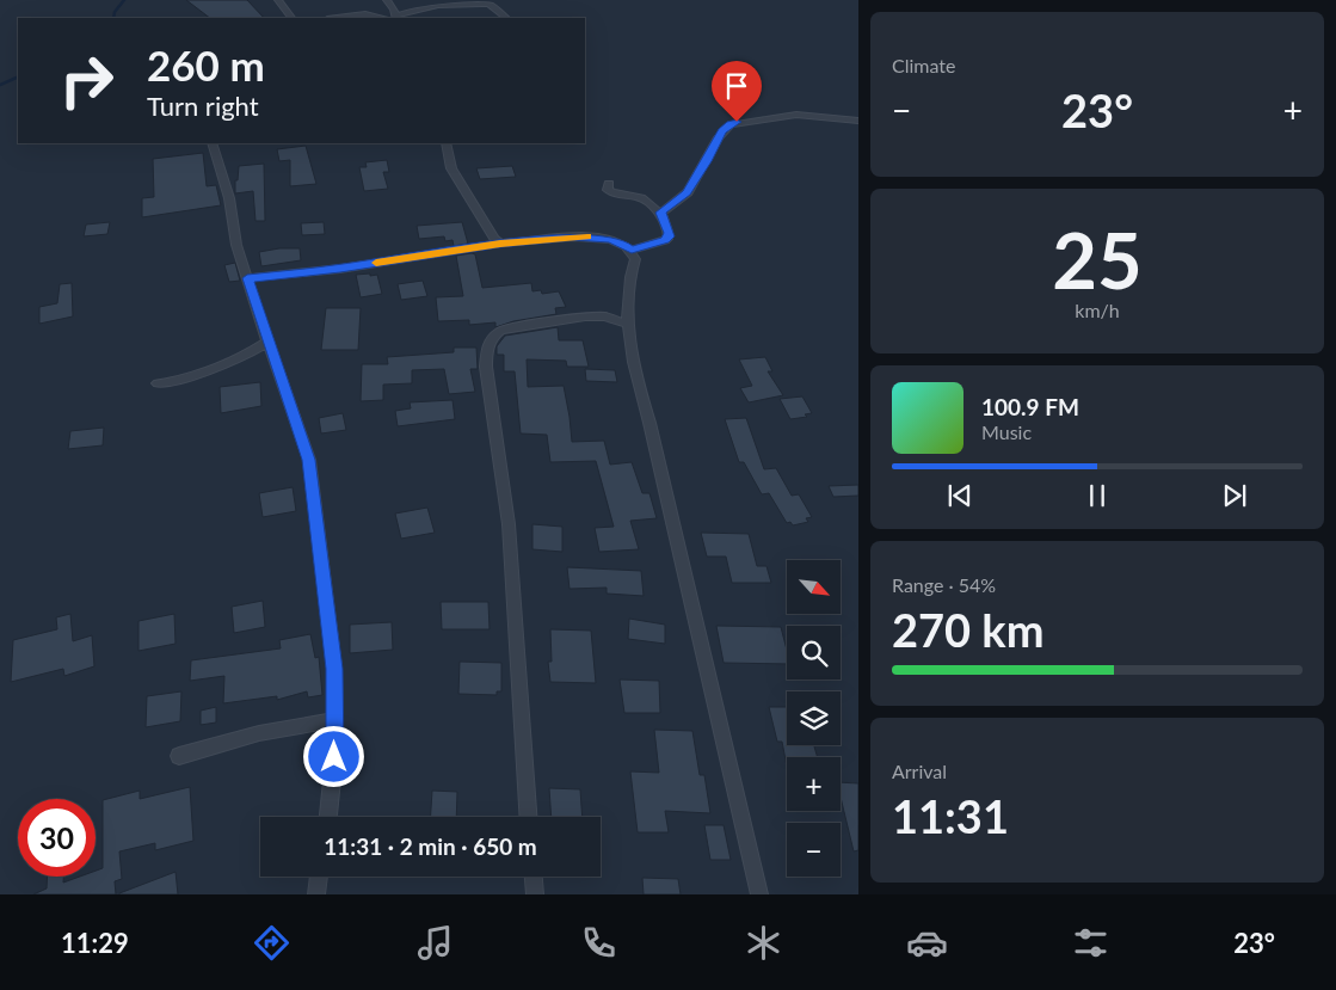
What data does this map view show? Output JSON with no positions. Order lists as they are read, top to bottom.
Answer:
{
  "north": "bottom right",
  "page": {
    "tile": [
      "Climate",
      ["25", "km/h"],
      ["Range · 54%", "270 km"],
      ["Arrival", "11:31"]
    ],
    "turn": ["260 m", "Turn right"],
    "heat": ["−", "23°", "+"],
    "song": ["100.9 FM", "Music"],
    "map_buttons": ["+", "−"],
    "limit": "30",
    "trip": "11:31 · 2 min · 650 m",
    "tabs": ["11:29", "23°"]
  }
}
